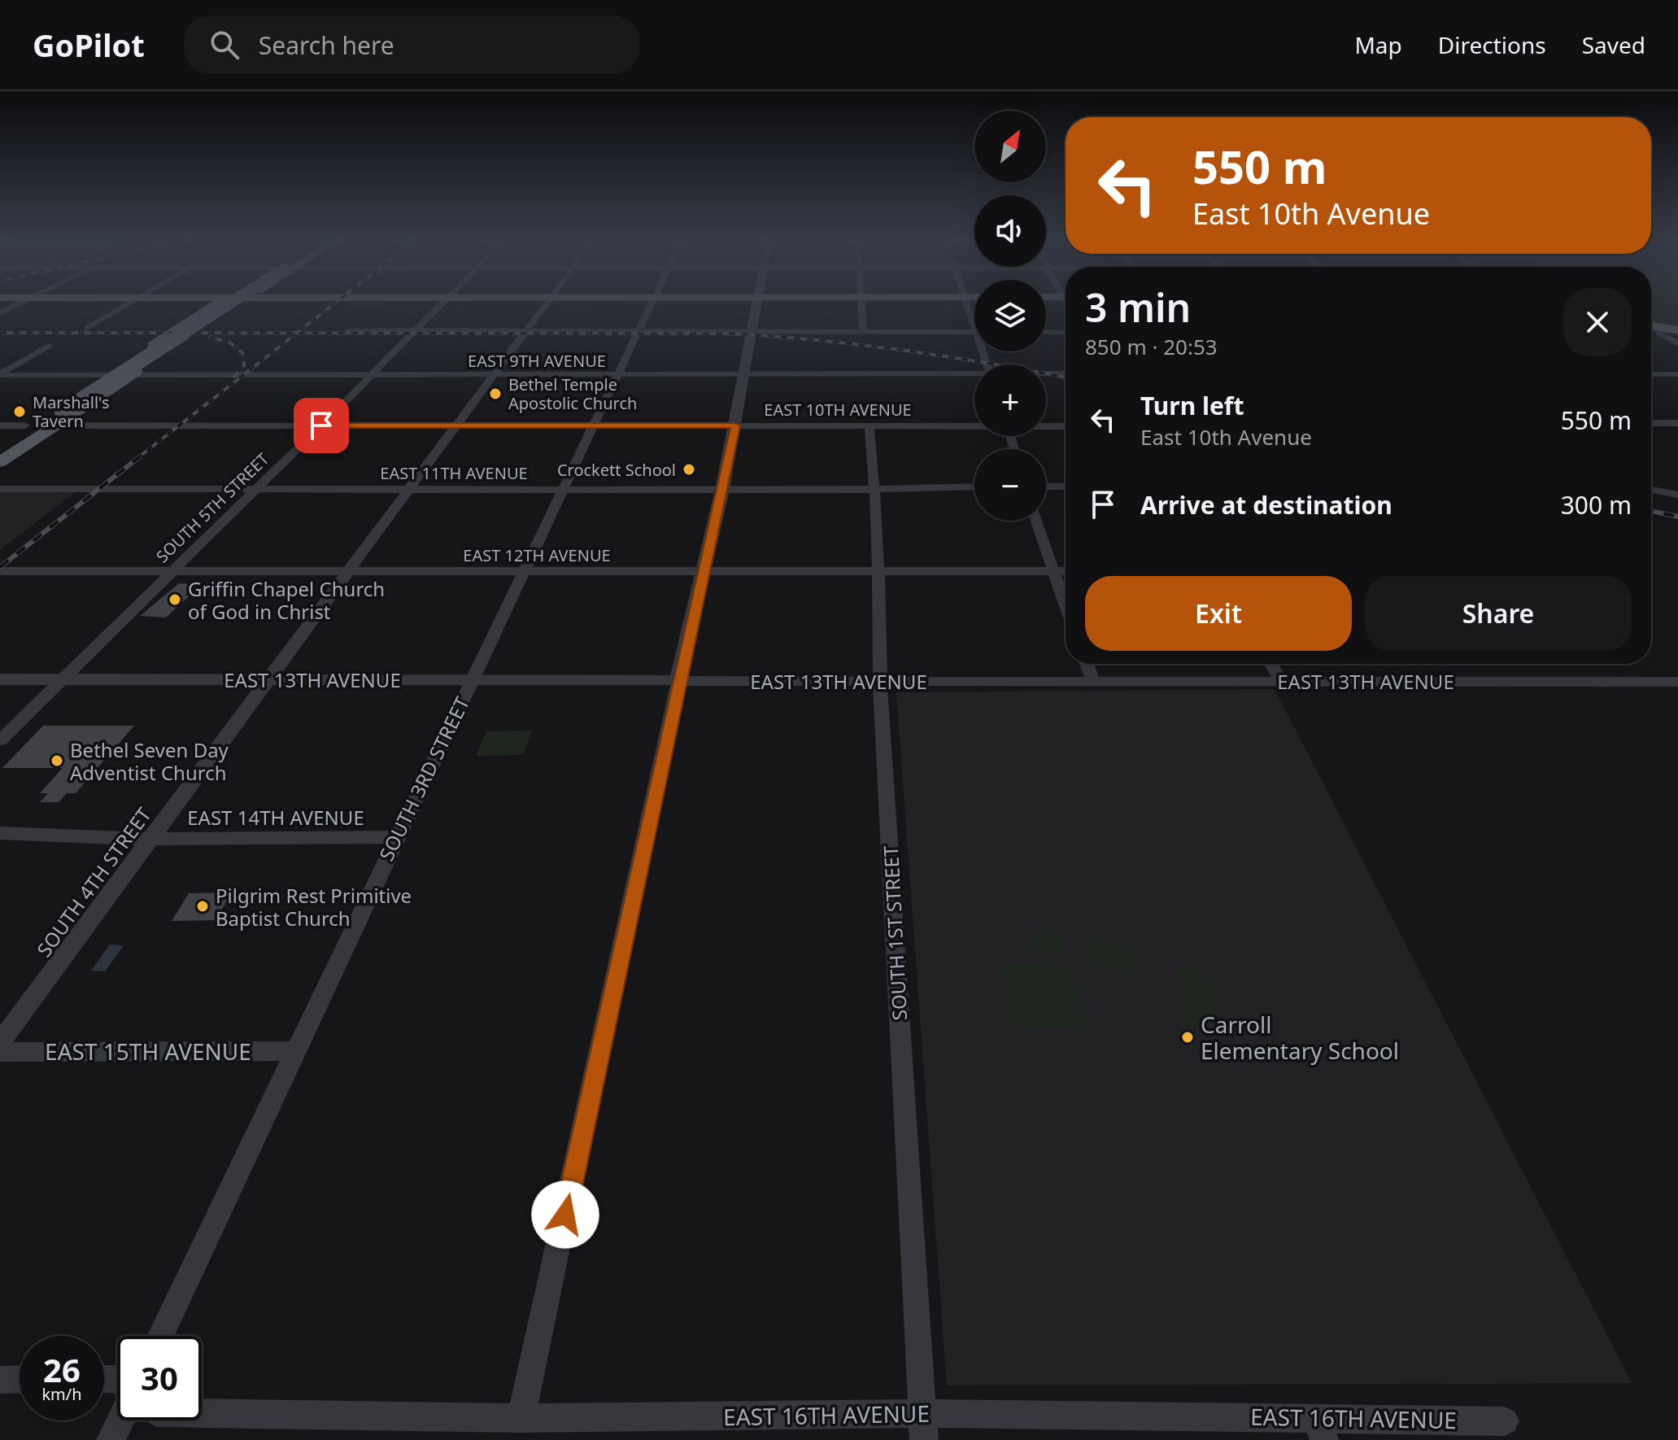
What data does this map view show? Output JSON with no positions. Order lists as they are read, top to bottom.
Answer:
{
  "streets": {
    "street": [
      "EAST 9TH AVENUE",
      "EAST 10TH AVENUE",
      "EAST 11TH AVENUE",
      "SOUTH 5TH STREET",
      "EAST 12TH AVENUE",
      "EAST 13TH AVENUE",
      "SOUTH 3RD STREET",
      "EAST 14TH AVENUE",
      "SOUTH 4TH STREET",
      "SOUTH 1ST STREET",
      "EAST 15TH AVENUE",
      "EAST 16TH AVENUE"
    ]
  },
  "crossings": [
    ["EAST 9TH AVENUE", "SOUTH 5TH STREET"],
    ["EAST 9TH AVENUE", "SOUTH 3RD STREET"],
    ["EAST 9TH AVENUE", "SOUTH 4TH STREET"],
    ["EAST 10TH AVENUE", "SOUTH 5TH STREET"],
    ["EAST 10TH AVENUE", "SOUTH 3RD STREET"],
    ["EAST 10TH AVENUE", "SOUTH 4TH STREET"],
    ["EAST 10TH AVENUE", "SOUTH 1ST STREET"],
    ["EAST 11TH AVENUE", "SOUTH 5TH STREET"],
    ["EAST 11TH AVENUE", "SOUTH 3RD STREET"],
    ["EAST 11TH AVENUE", "SOUTH 4TH STREET"],
    ["EAST 11TH AVENUE", "SOUTH 1ST STREET"],
    ["SOUTH 5TH STREET", "EAST 12TH AVENUE"],
    ["SOUTH 5TH STREET", "EAST 13TH AVENUE"],
    ["EAST 12TH AVENUE", "SOUTH 3RD STREET"],
    ["EAST 12TH AVENUE", "SOUTH 4TH STREET"],
    ["EAST 12TH AVENUE", "SOUTH 1ST STREET"],
    ["EAST 13TH AVENUE", "SOUTH 3RD STREET"],
    ["EAST 13TH AVENUE", "SOUTH 4TH STREET"],
    ["EAST 13TH AVENUE", "SOUTH 1ST STREET"],
    ["SOUTH 3RD STREET", "EAST 14TH AVENUE"],
    ["SOUTH 3RD STREET", "EAST 15TH AVENUE"],
    ["EAST 14TH AVENUE", "SOUTH 4TH STREET"],
    ["SOUTH 1ST STREET", "EAST 16TH AVENUE"]
  ],
  "places": [
    "Bethel Temple Apostolic Church",
    "Marshall's Tavern",
    "Crockett School",
    "Griffin Chapel Church of God in Christ",
    "Bethel Seven Day Adventist Church",
    "Pilgrim Rest Primitive Baptist Church",
    "Carroll Elementary School"
  ],
  "north": "top right",
  "page": {
    "header": "GoPilot",
    "search": "Search here",
    "nav": ["Map", "Directions", "Saved"],
    "map_buttons": ["+", "−"],
    "turn": ["550 m", "East 10th Avenue"],
    "heading": ["3 min", "850 m · 20:53"],
    "list": [
      {
        "name": "Turn left",
        "note": "East 10th Avenue",
        "value": "550 m"
      },
      {
        "name": "Arrive at destination",
        "value": "300 m"
      }
    ],
    "buttons": ["Exit", "Share"],
    "speed": "26 km/h",
    "limit": "30"
  }
}
